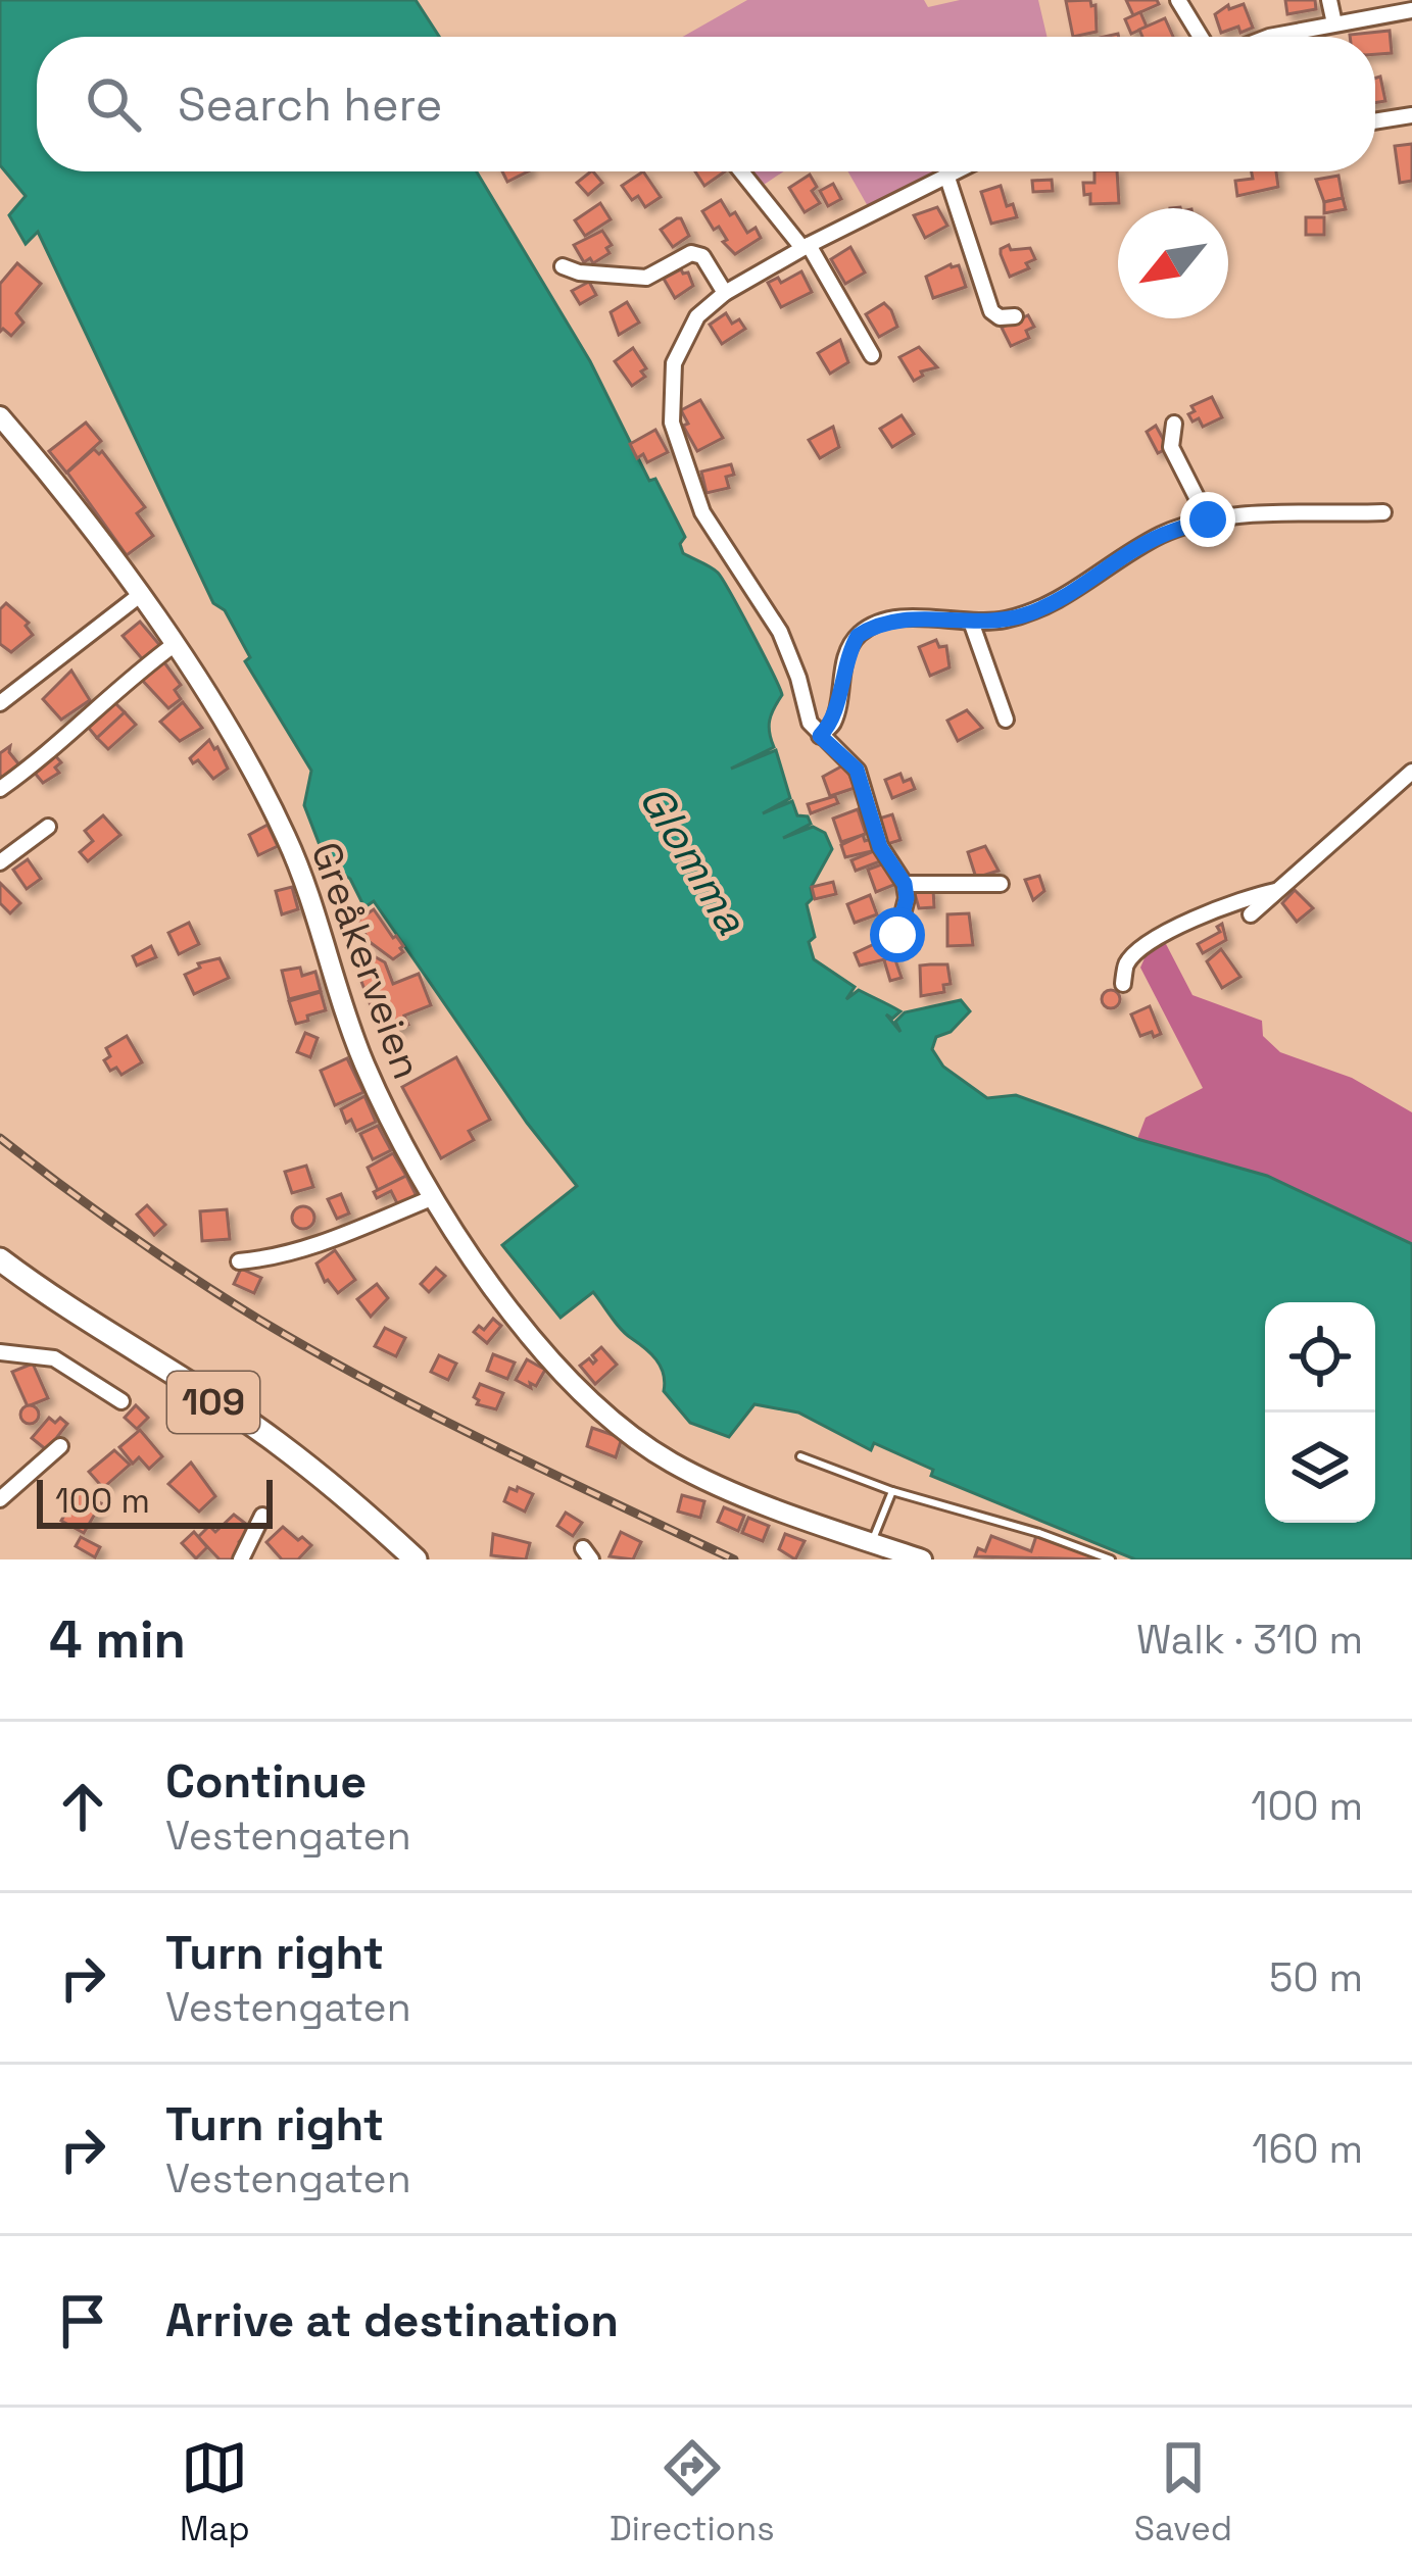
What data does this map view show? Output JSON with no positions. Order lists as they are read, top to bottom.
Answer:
{
  "streets": {
    "main road": ["Greåkerveien", "109"]
  },
  "water": ["Glomma"],
  "scale_bar": "100 m",
  "north": "bottom left",
  "page": {
    "search": "Search here",
    "scale": "100 m",
    "heading": ["4 min", "Walk · 310 m"],
    "list": [
      ["Continue", "Vestengaten", "100 m"],
      ["Turn right", "Vestengaten", "50 m"],
      ["Turn right", "Vestengaten", "160 m"],
      "Arrive at destination"
    ],
    "nav": ["Map", "Directions", "Saved"]
  }
}
